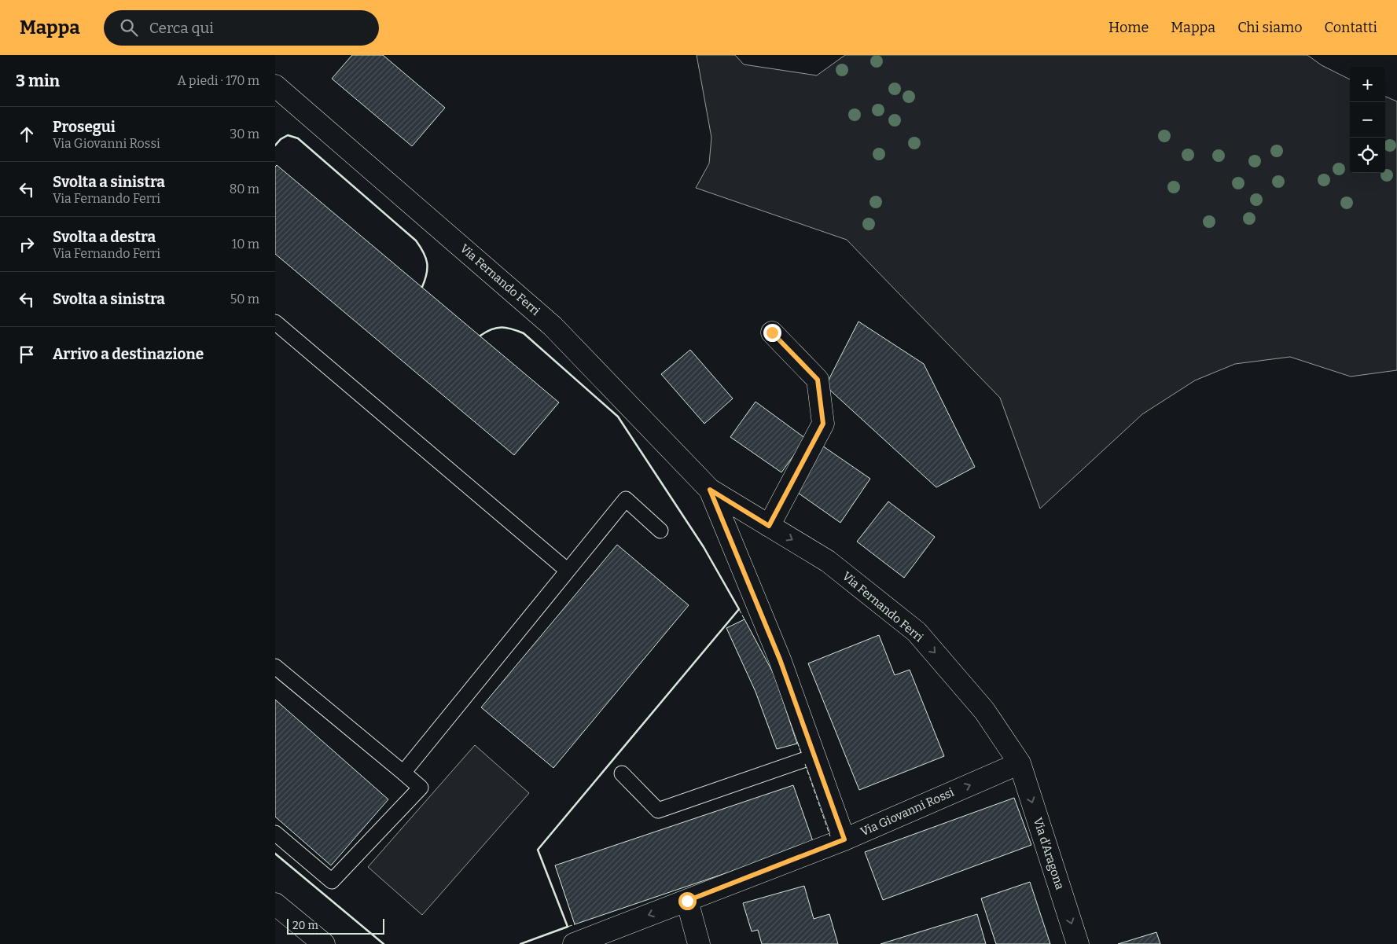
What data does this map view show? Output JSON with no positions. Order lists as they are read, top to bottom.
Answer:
{
  "streets": {
    "street": ["Via Fernando Ferri", "Via Giovanni Rossi", "Via d'Aragona"]
  },
  "crossings": [
    ["Via Fernando Ferri", "Via Giovanni Rossi"],
    ["Via Fernando Ferri", "Via d'Aragona"],
    ["Via Giovanni Rossi", "Via d'Aragona"]
  ],
  "one_way": ["Via d'Aragona"],
  "scale_bar": "20 m",
  "page": {
    "header": "Mappa",
    "search": "Cerca qui",
    "nav": [
      "Home",
      "Mappa",
      "Chi siamo",
      "Contatti"
    ],
    "heading": ["3 min", "A piedi · 170 m"],
    "map_buttons": ["+", "−"],
    "list": [
      ["Prosegui", "Via Giovanni Rossi", "30 m"],
      ["Svolta a sinistra", "Via Fernando Ferri", "80 m"],
      ["Svolta a destra", "Via Fernando Ferri", "10 m"],
      ["Svolta a sinistra", "50 m"],
      "Arrivo a destinazione"
    ],
    "scale": "20 m"
  }
}
